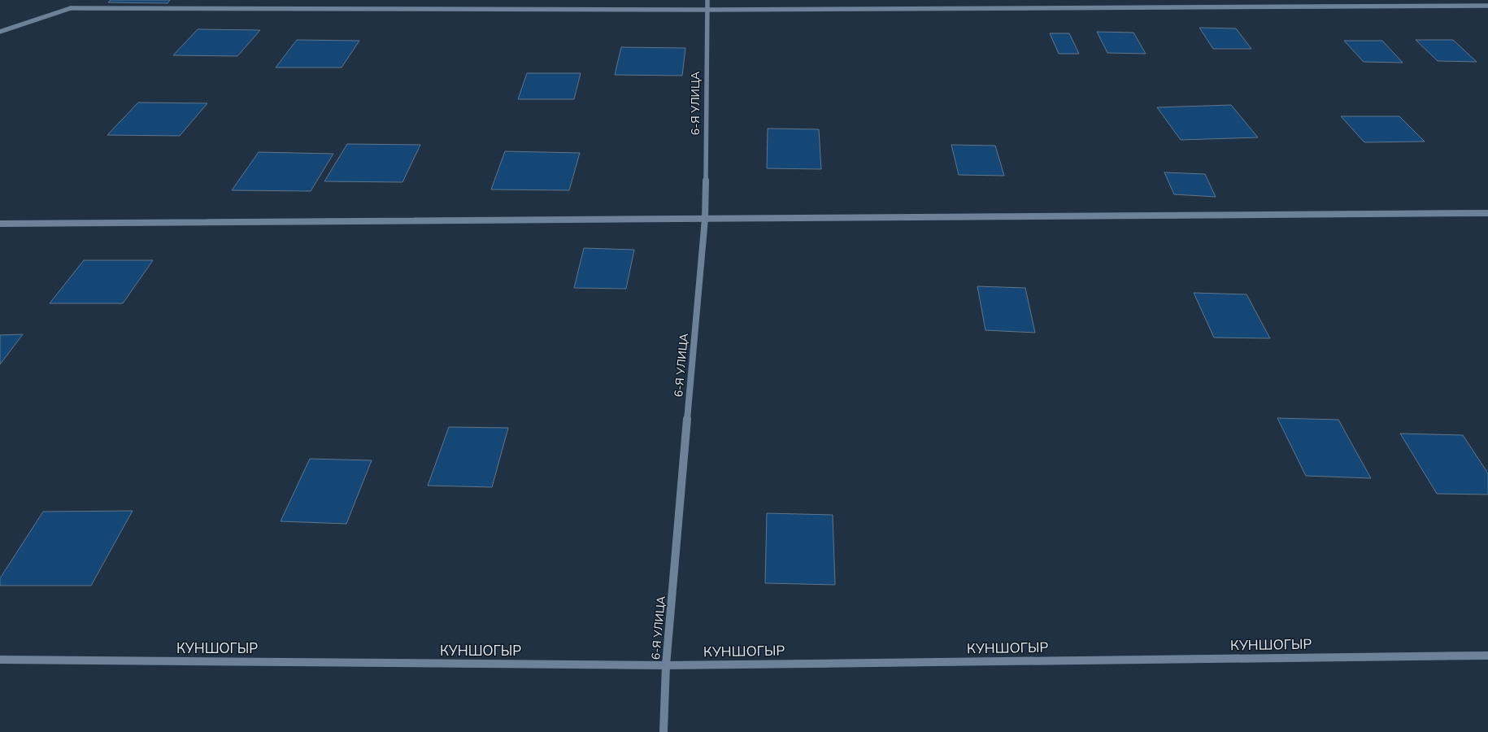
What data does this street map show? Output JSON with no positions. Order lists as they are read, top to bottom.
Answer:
{
  "streets": {
    "street": ["6-Я УЛИЦА", "КУНШОГЫР"]
  },
  "crossings": [
    ["6-Я УЛИЦА", "КУНШОГЫР"]
  ]
}
